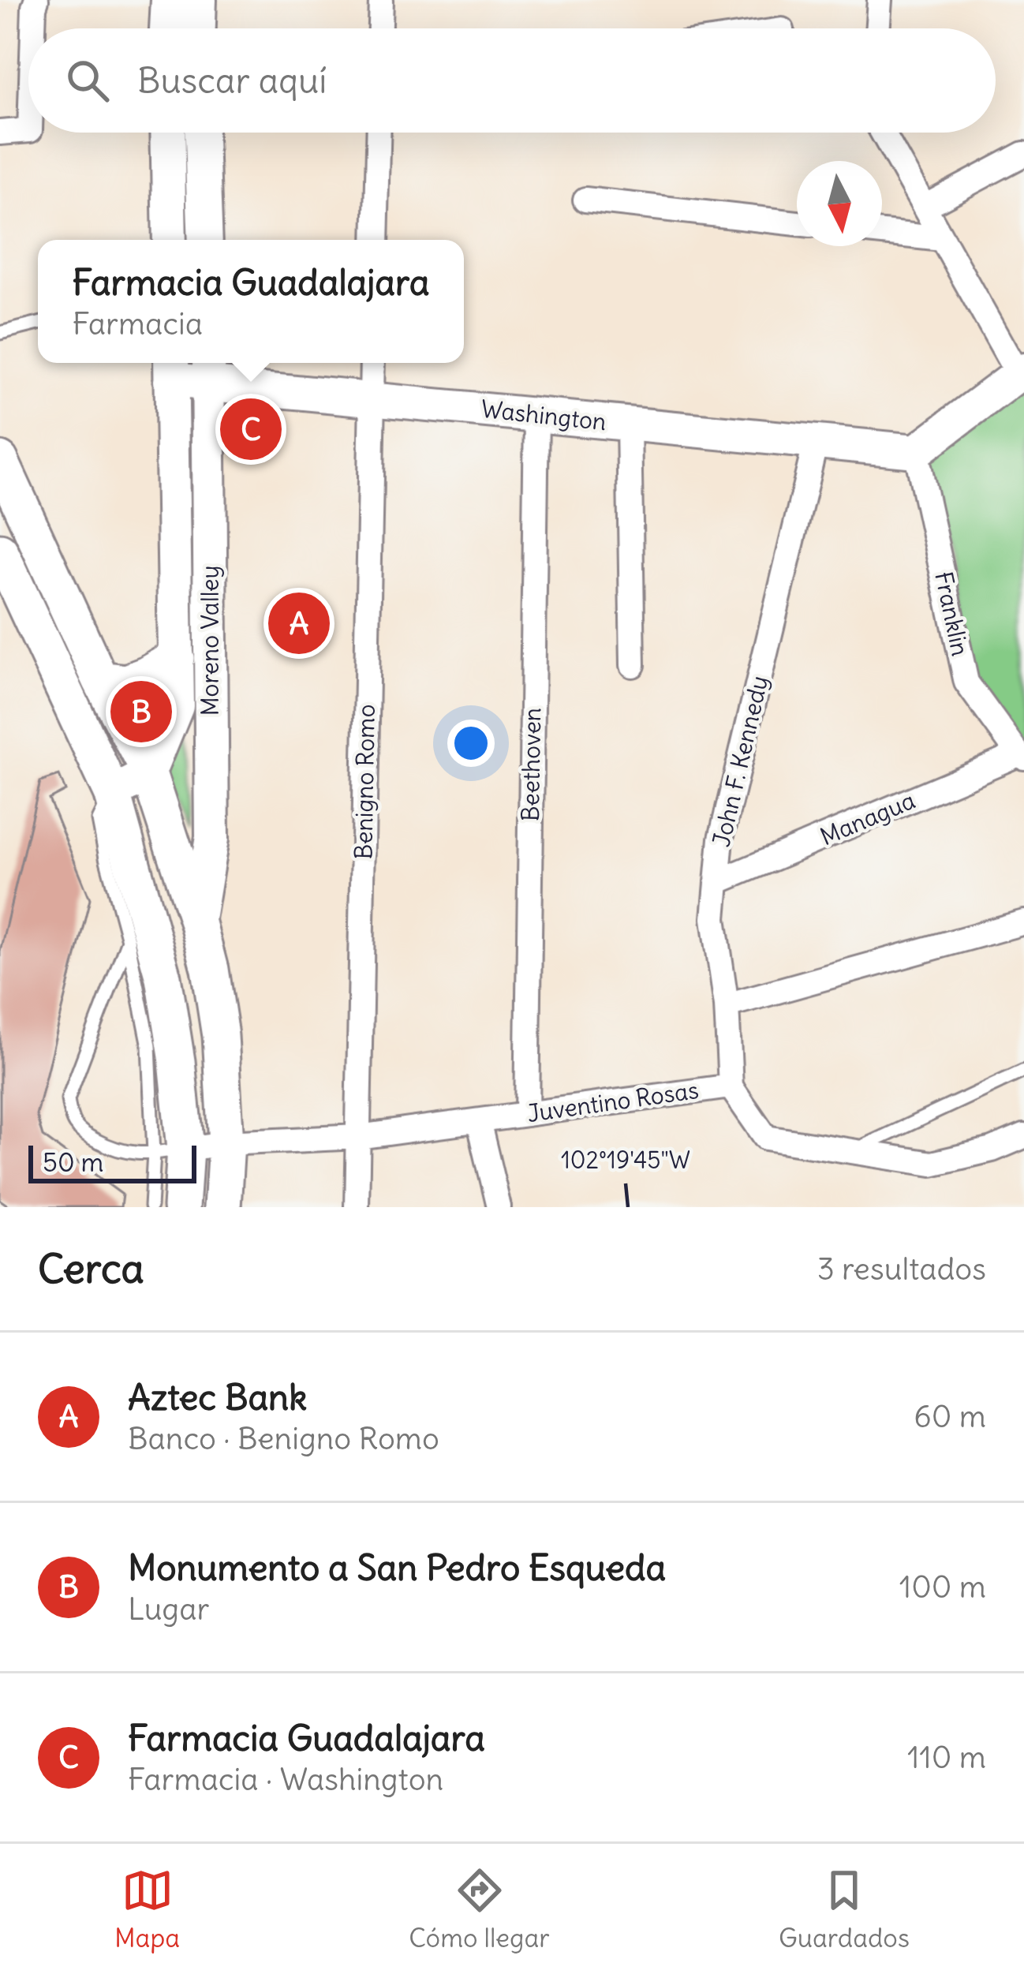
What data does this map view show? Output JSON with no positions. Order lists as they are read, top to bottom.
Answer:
{
  "streets": {
    "street": [
      "Washington",
      "Franklin",
      "Moreno Valley",
      "John F. Kennedy",
      "Beethoven",
      "Benigno Romo",
      "Managua",
      "Juventino Rosas"
    ]
  },
  "crossings": [
    ["Washington", "Franklin"],
    ["Washington", "Moreno Valley"],
    ["Washington", "John F. Kennedy"],
    ["Washington", "Beethoven"],
    ["Washington", "Benigno Romo"],
    ["Franklin", "Managua"],
    ["John F. Kennedy", "Managua"],
    ["John F. Kennedy", "Juventino Rosas"],
    ["Beethoven", "Juventino Rosas"],
    ["Benigno Romo", "Juventino Rosas"]
  ],
  "scale_bar": "50 m",
  "north": "bottom",
  "page": {
    "search": "Buscar aquí",
    "popup": ["Farmacia Guadalajara", "Farmacia"],
    "pins": ["C", "A", "B"],
    "scale": "50 m",
    "heading": ["Cerca", "3 resultados"],
    "list": [
      {
        "mark": "A",
        "name": "Aztec Bank",
        "note": "Banco · Benigno Romo",
        "value": "60 m"
      },
      {
        "mark": "B",
        "name": "Monumento a San Pedro Esqueda",
        "note": "Lugar",
        "value": "100 m"
      },
      {
        "mark": "C",
        "name": "Farmacia Guadalajara",
        "note": "Farmacia · Washington",
        "value": "110 m"
      }
    ],
    "nav": ["Mapa", "Cómo llegar", "Guardados"]
  },
  "coordinates": ["102°19'45\"W"]
}
